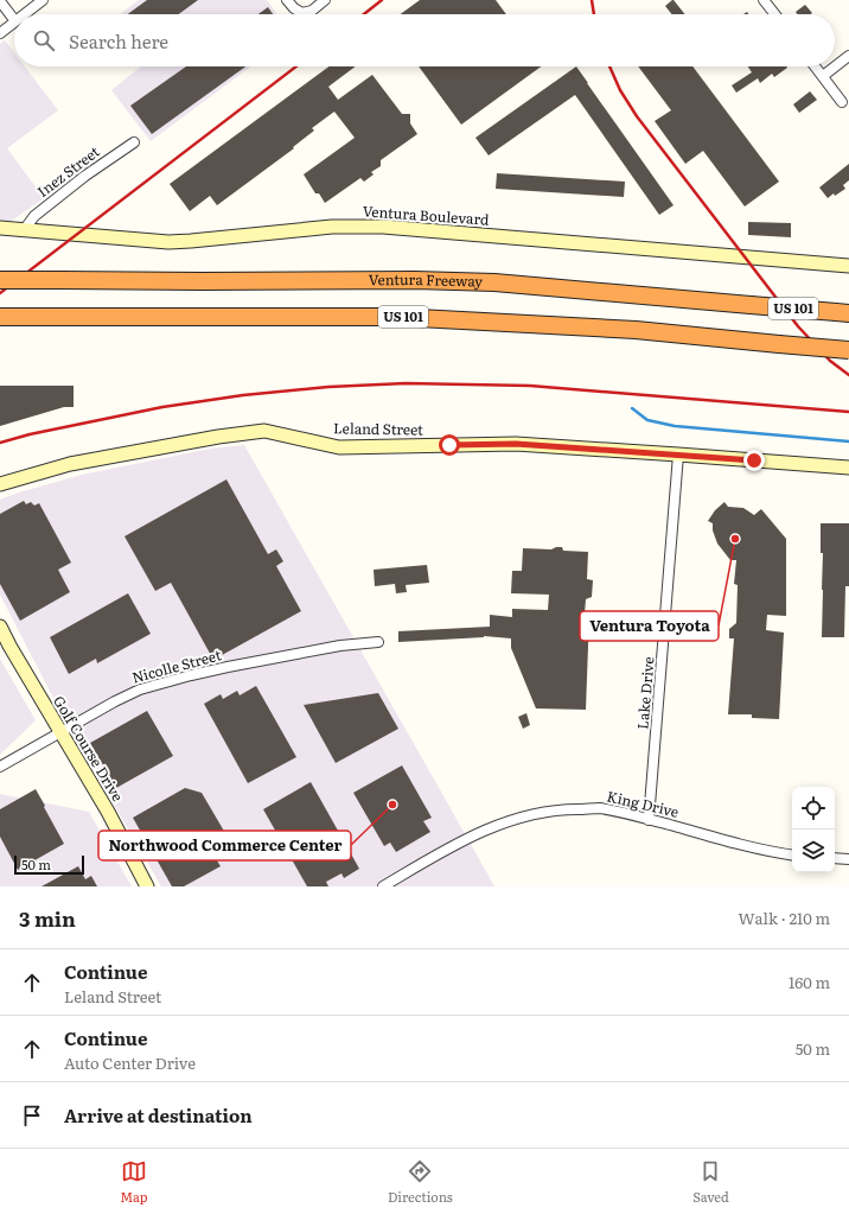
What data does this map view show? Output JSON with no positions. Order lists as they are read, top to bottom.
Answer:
{
  "streets": {
    "highway": ["Ventura Freeway", "US 101"],
    "street": [
      "Inez Street",
      "Ventura Boulevard",
      "Leland Street",
      "Nicolle Street",
      "Lake Drive",
      "Golf Course Drive",
      "King Drive"
    ]
  },
  "crossings": [
    ["Inez Street", "Ventura Boulevard"],
    ["Leland Street", "Lake Drive"],
    ["Nicolle Street", "Golf Course Drive"],
    ["Lake Drive", "King Drive"]
  ],
  "places": ["Ventura Toyota", "Northwood Commerce Center"],
  "scale_bar": "50 m",
  "page": {
    "search": "Search here",
    "scale": "50 m",
    "heading": ["3 min", "Walk · 210 m"],
    "list": [
      ["Continue", "Leland Street", "160 m"],
      ["Continue", "Auto Center Drive", "50 m"],
      "Arrive at destination"
    ],
    "nav": ["Map", "Directions", "Saved"]
  }
}
